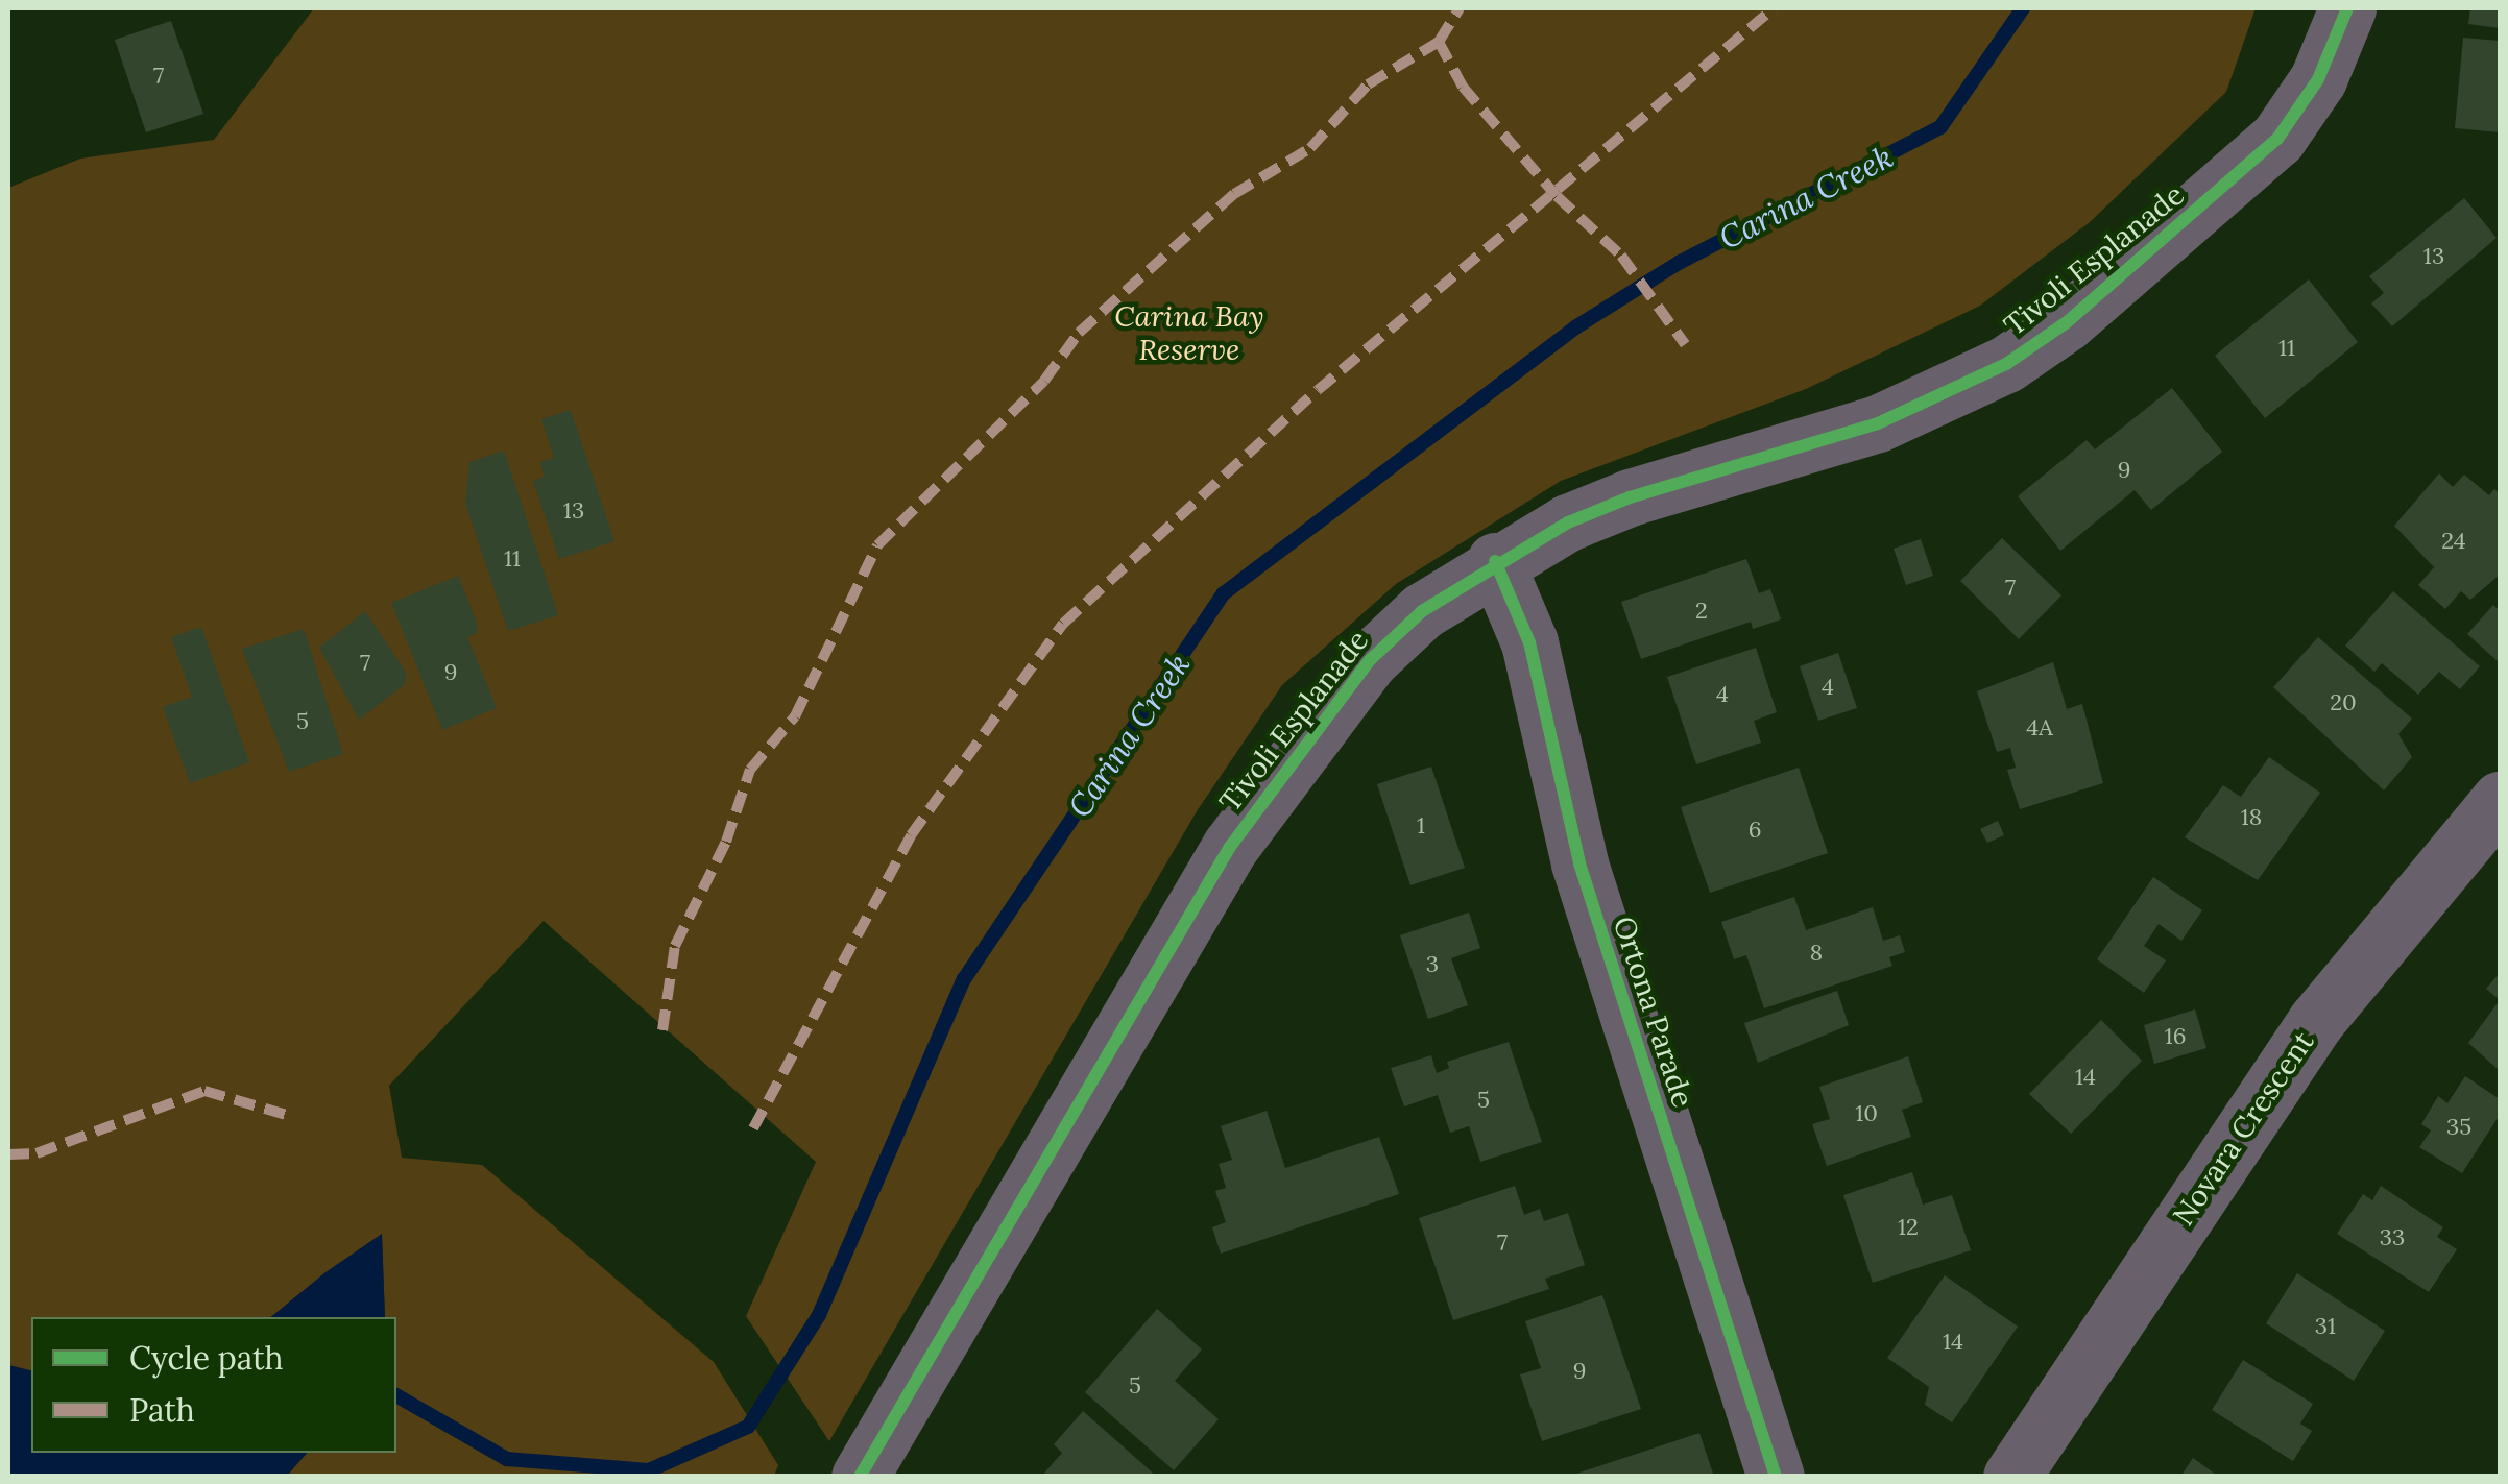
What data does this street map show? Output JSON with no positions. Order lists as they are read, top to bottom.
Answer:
{
  "streets": {
    "street": ["Tivoli Esplanade", "Ortona Parade", "Novara Crescent"]
  },
  "crossings": [
    ["Tivoli Esplanade", "Ortona Parade"]
  ],
  "water": ["Carina Creek"],
  "parks": ["Carina Bay Reserve"],
  "house_numbers": [
    "7",
    "13",
    "11",
    "9",
    "13",
    "24",
    "11",
    "7",
    "2",
    "7",
    "9",
    "4",
    "4",
    "20",
    "5",
    "4A",
    "18",
    "1",
    "6",
    "8",
    "3",
    "16",
    "14",
    "5",
    "10",
    "35",
    "12",
    "33",
    "7",
    "31",
    "14",
    "9",
    "5"
  ],
  "legend": ["Cycle path", "Path"]
}
